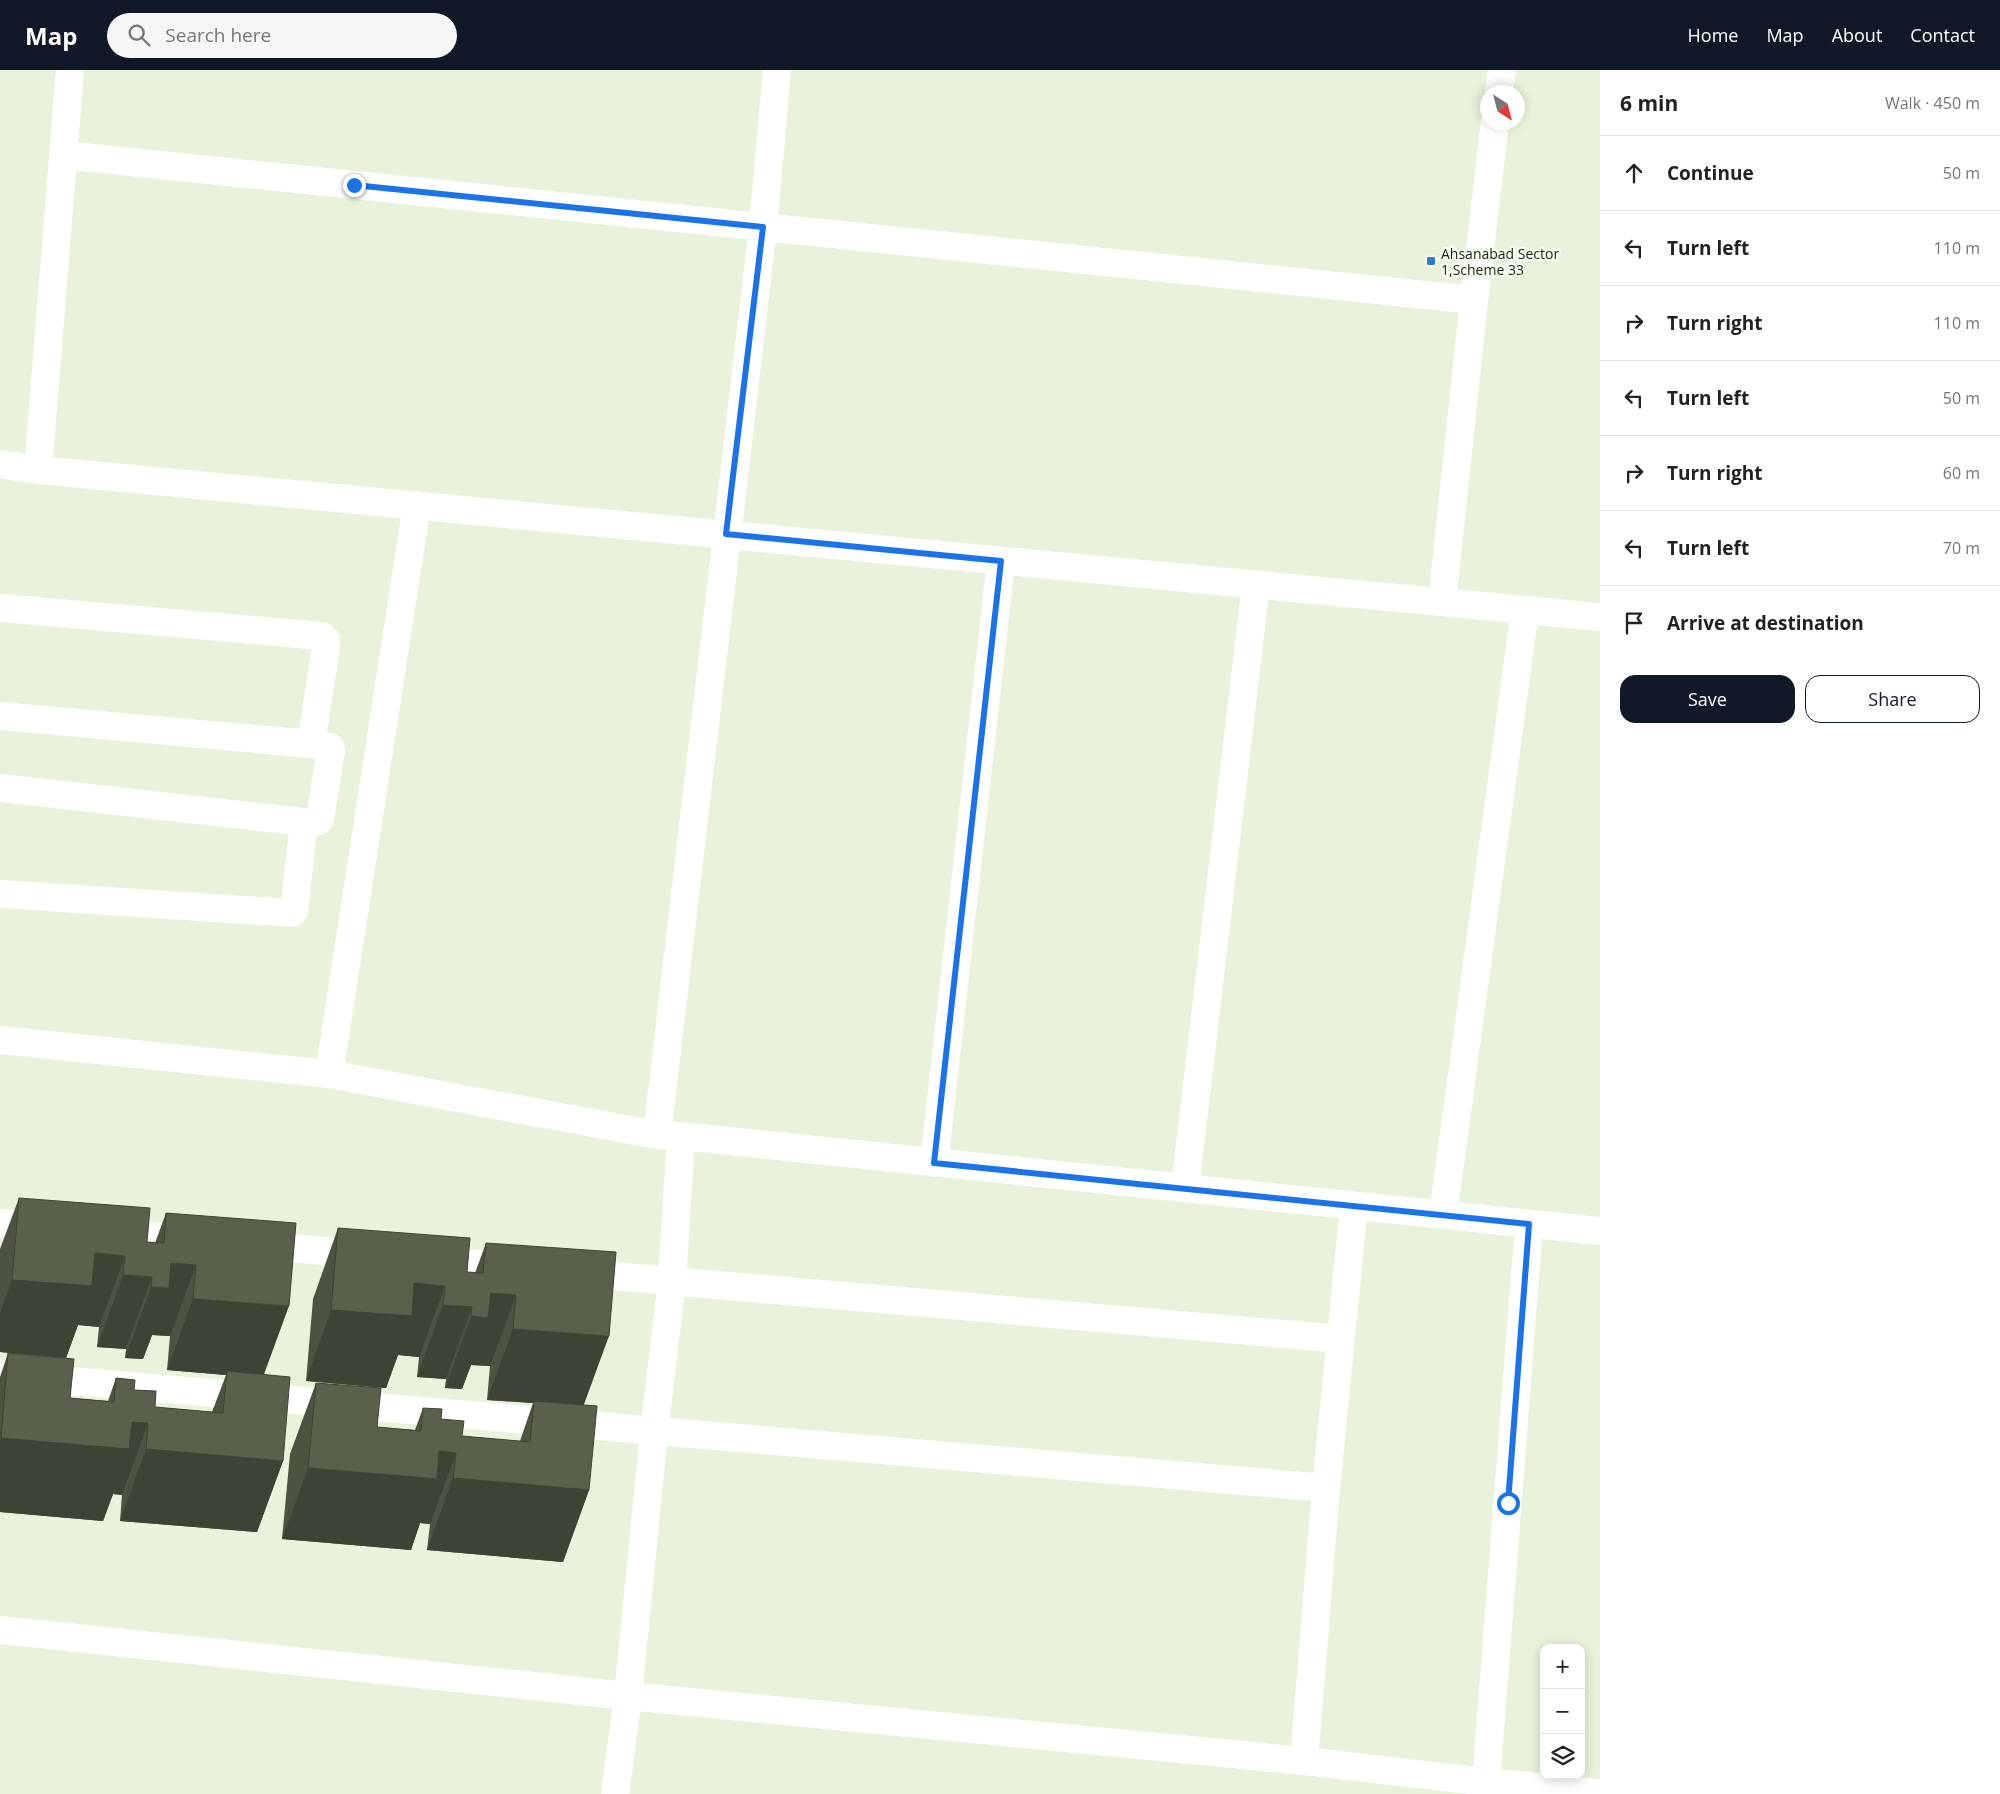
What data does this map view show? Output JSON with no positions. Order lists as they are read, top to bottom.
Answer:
{
  "places": {
    "transit": ["Ahsanabad Sector 1,Scheme 33"]
  },
  "north": "bottom right",
  "page": {
    "header": "Map",
    "search": "Search here",
    "nav": [
      "Home",
      "Map",
      "About",
      "Contact"
    ],
    "heading": ["6 min", "Walk · 450 m"],
    "list": [
      ["Continue", "50 m"],
      ["Turn left", "110 m"],
      ["Turn right", "110 m"],
      ["Turn left", "50 m"],
      ["Turn right", "60 m"],
      ["Turn left", "70 m"],
      "Arrive at destination"
    ],
    "buttons": ["Save", "Share"],
    "map_buttons": ["+", "−"]
  }
}
